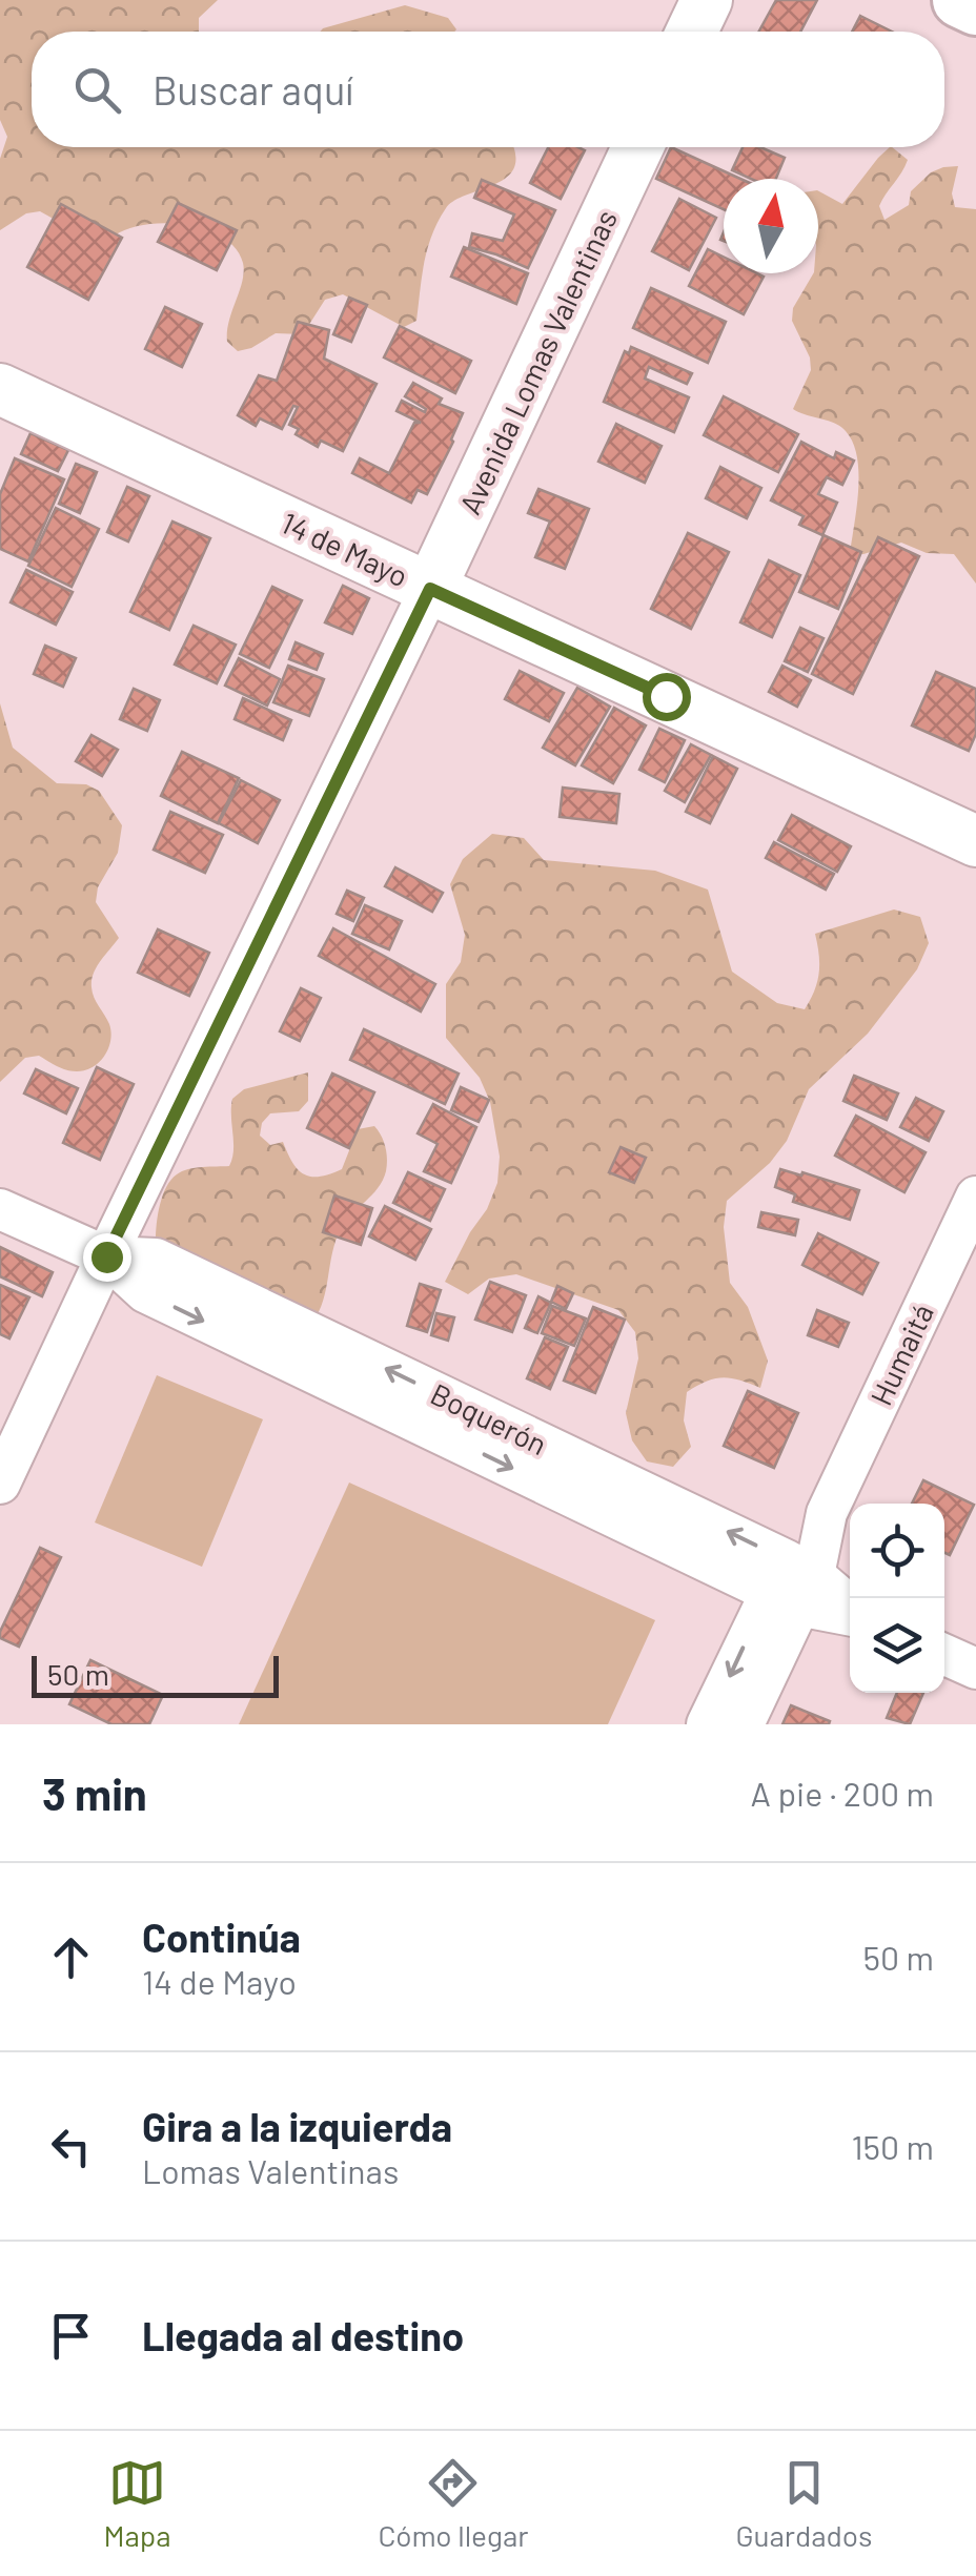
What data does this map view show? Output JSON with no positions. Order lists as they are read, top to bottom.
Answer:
{
  "streets": {
    "street": [
      "Avenida Lomas Valentinas",
      "14 de Mayo",
      "Humaitá",
      "Boquerón"
    ]
  },
  "crossings": [
    ["Avenida Lomas Valentinas", "14 de Mayo"],
    ["Humaitá", "Boquerón"]
  ],
  "scale_bar": "50 m",
  "north": "top",
  "page": {
    "search": "Buscar aquí",
    "scale": "50 m",
    "heading": ["3 min", "A pie · 200 m"],
    "list": [
      ["Continúa", "14 de Mayo", "50 m"],
      ["Gira a la izquierda", "Lomas Valentinas", "150 m"],
      "Llegada al destino"
    ],
    "nav": ["Mapa", "Cómo llegar", "Guardados"]
  }
}
